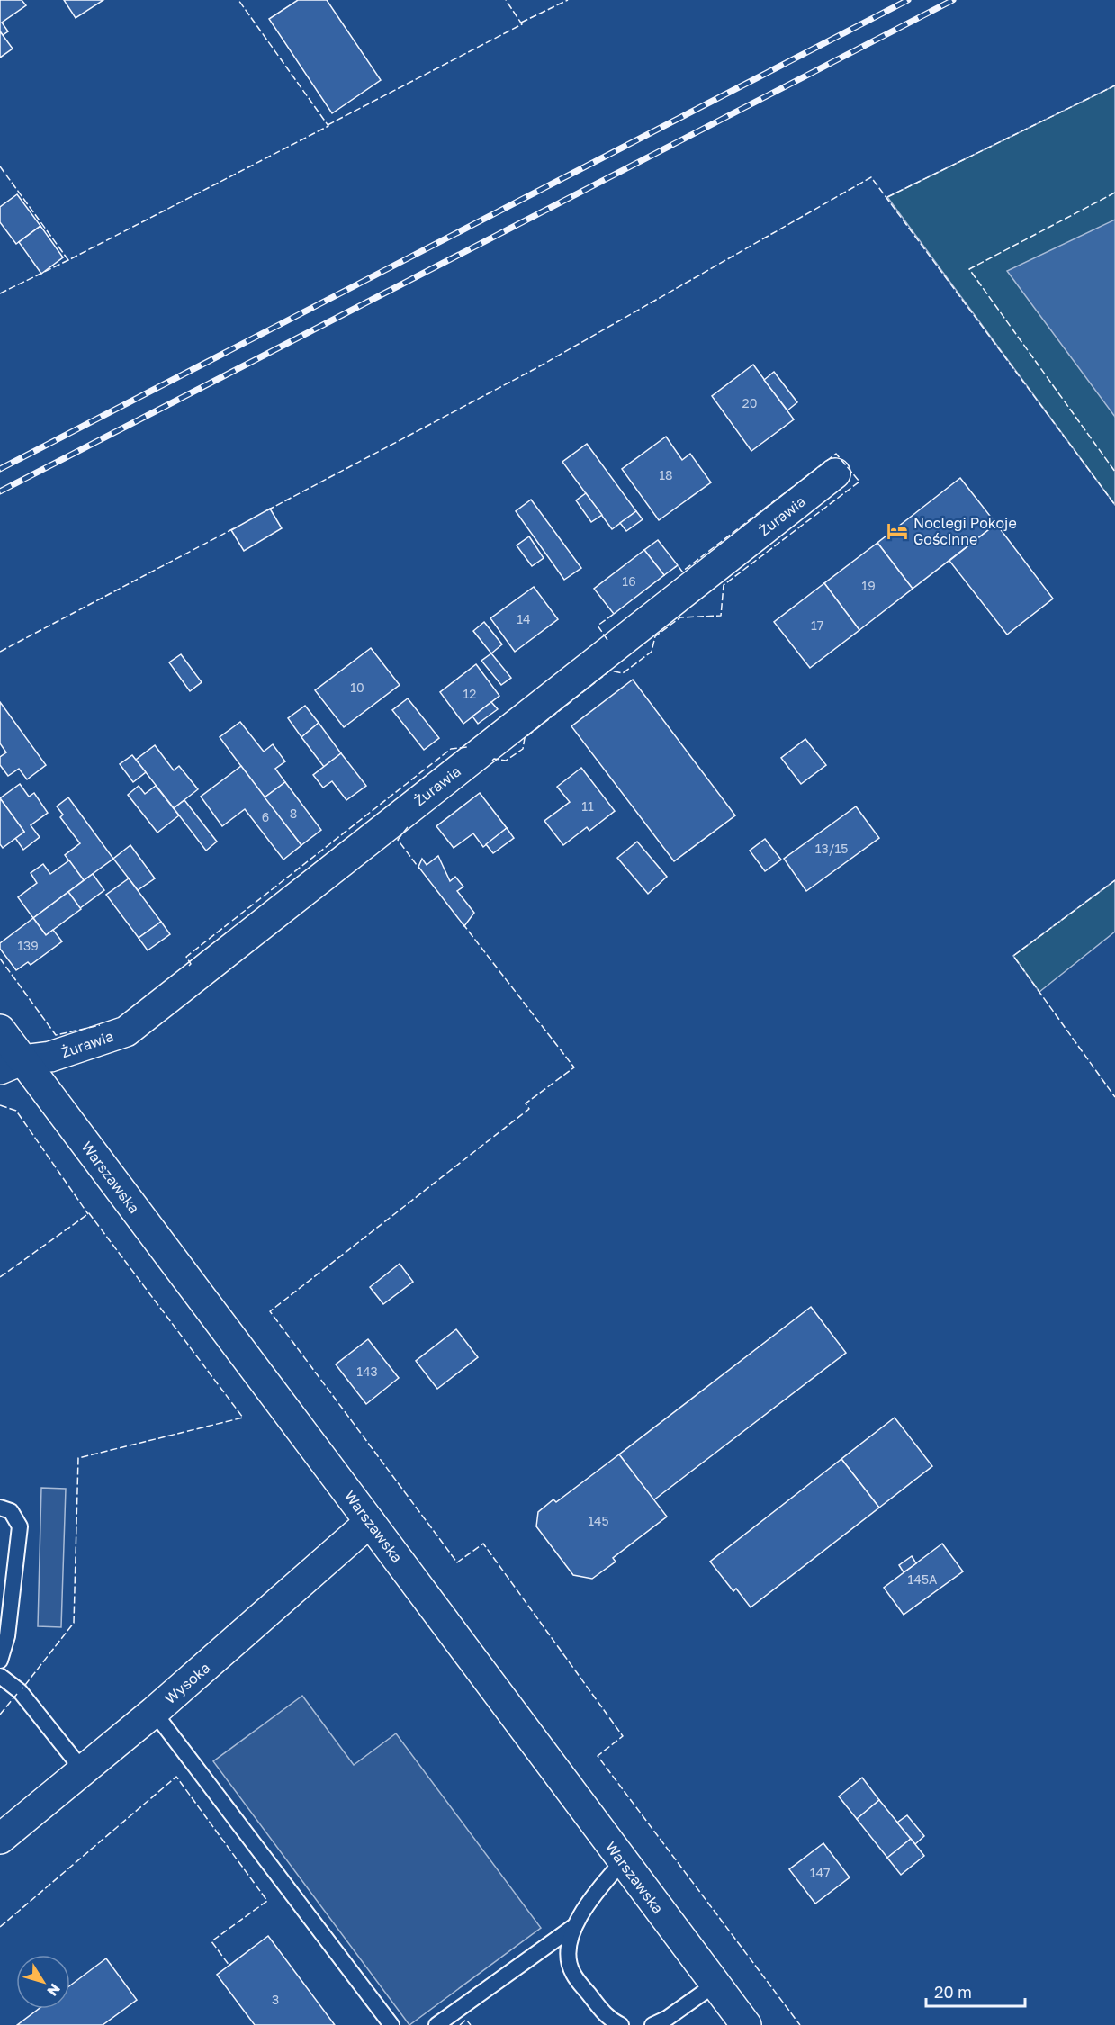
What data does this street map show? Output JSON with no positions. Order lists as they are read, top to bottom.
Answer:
{
  "streets": {
    "main road": ["Żurawia", "Warszawska", "Wysoka"]
  },
  "crossings": [
    ["Żurawia", "Warszawska"],
    ["Warszawska", "Wysoka"]
  ],
  "places": {
    "hotel": ["Noclegi Pokoje Gościnne"]
  },
  "house_numbers": [
    "20",
    "18",
    "16",
    "19",
    "14",
    "17",
    "10",
    "12",
    "11",
    "8",
    "6",
    "13/15",
    "139",
    "143",
    "145",
    "145A",
    "147",
    "3"
  ],
  "scale_bar": "20 m",
  "north": "bottom right"
}
